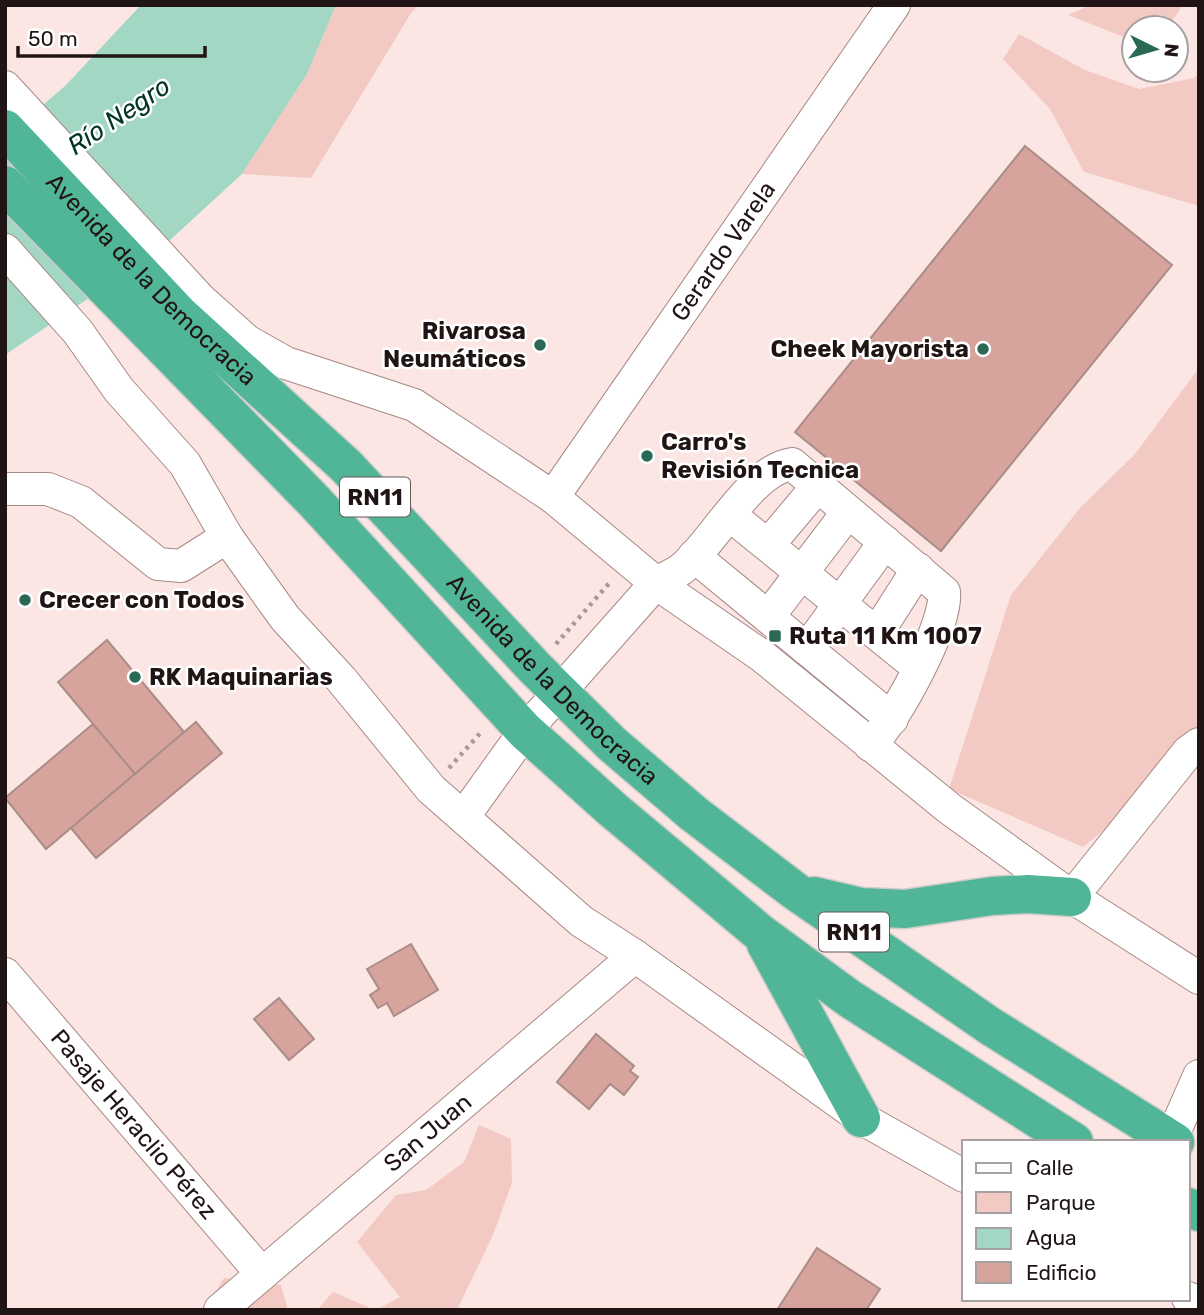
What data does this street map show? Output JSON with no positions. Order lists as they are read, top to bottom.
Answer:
{
  "streets": {
    "highway": ["Avenida de la Democracia", "RN11"],
    "street": ["Gerardo Varela", "Pasaje Heraclio Pérez", "San Juan"]
  },
  "crossings": [
    ["Gerardo Varela", "Avenida de la Democracia"],
    ["Pasaje Heraclio Pérez", "San Juan"]
  ],
  "water": ["Río Negro"],
  "places": {
    "other": [
      "Rivarosa Neumáticos",
      "Cheek Mayorista",
      "Carro's Revisión Tecnica",
      "Crecer con Todos",
      "RK Maquinarias"
    ],
    "transit": ["Ruta 11 Km 1007"]
  },
  "legend": [
    "Calle",
    "Parque",
    "Agua",
    "Edificio"
  ],
  "scale_bar": "50 m",
  "north": "right"
}
